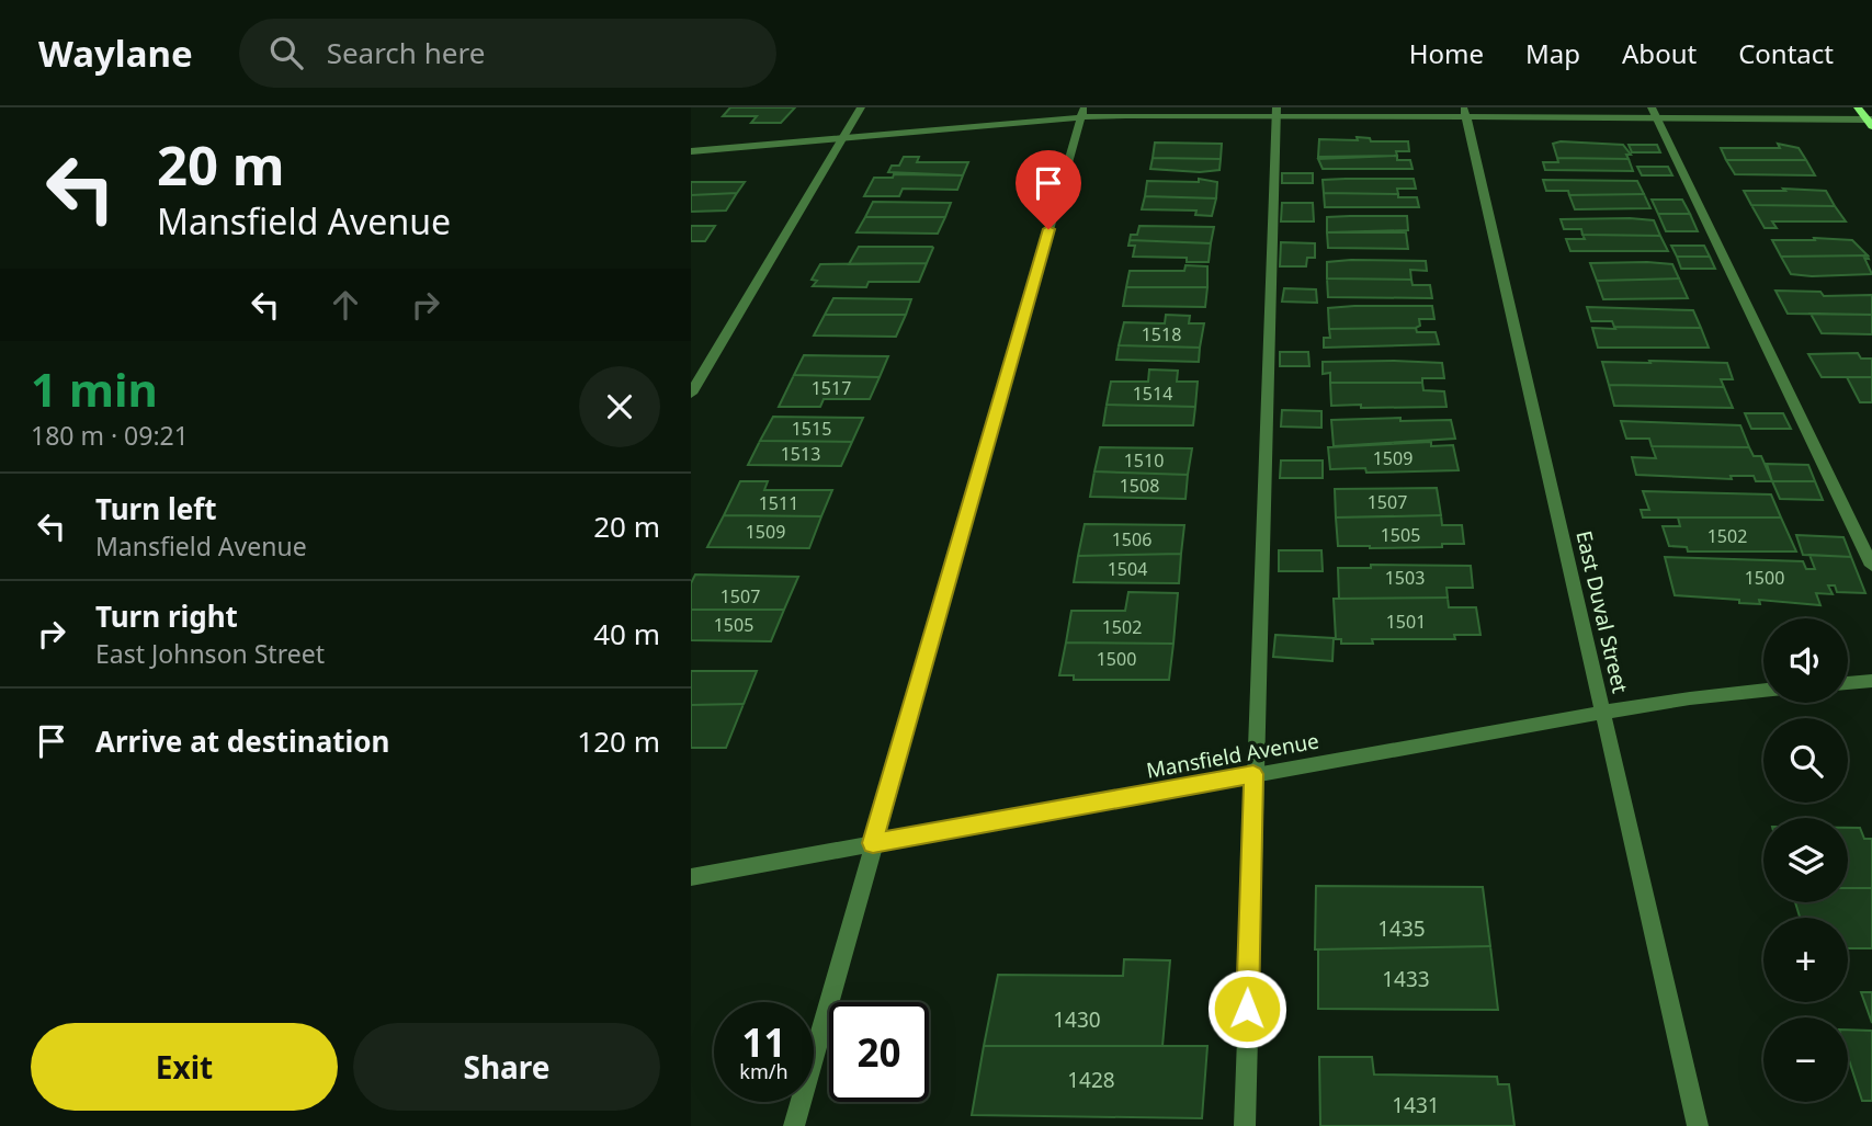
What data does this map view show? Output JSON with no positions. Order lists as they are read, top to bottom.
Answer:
{
  "streets": {
    "street": ["East Duval Street", "Mansfield Avenue"]
  },
  "crossings": [
    ["East Duval Street", "Mansfield Avenue"]
  ],
  "house_numbers": [
    "1518",
    "1517",
    "1514",
    "1515",
    "1513",
    "1509",
    "1510",
    "1508",
    "1507",
    "1511",
    "1509",
    "1505",
    "1502",
    "1506",
    "1504",
    "1503",
    "1500",
    "1507",
    "1501",
    "1505",
    "1502",
    "1500",
    "1435",
    "1433",
    "1430",
    "1428",
    "1431"
  ],
  "page": {
    "header": "Waylane",
    "search": "Search here",
    "nav": [
      "Home",
      "Map",
      "About",
      "Contact"
    ],
    "turn": ["20 m", "Mansfield Avenue"],
    "heading": ["1 min", "180 m · 09:21"],
    "list": [
      {
        "name": "Turn left",
        "note": "Mansfield Avenue",
        "value": "20 m"
      },
      {
        "name": "Turn right",
        "note": "East Johnson Street",
        "value": "40 m"
      },
      {
        "name": "Arrive at destination",
        "value": "120 m"
      }
    ],
    "map_buttons": ["+", "−"],
    "speed": "11 km/h",
    "limit": "20",
    "buttons": ["Exit", "Share"]
  }
}
